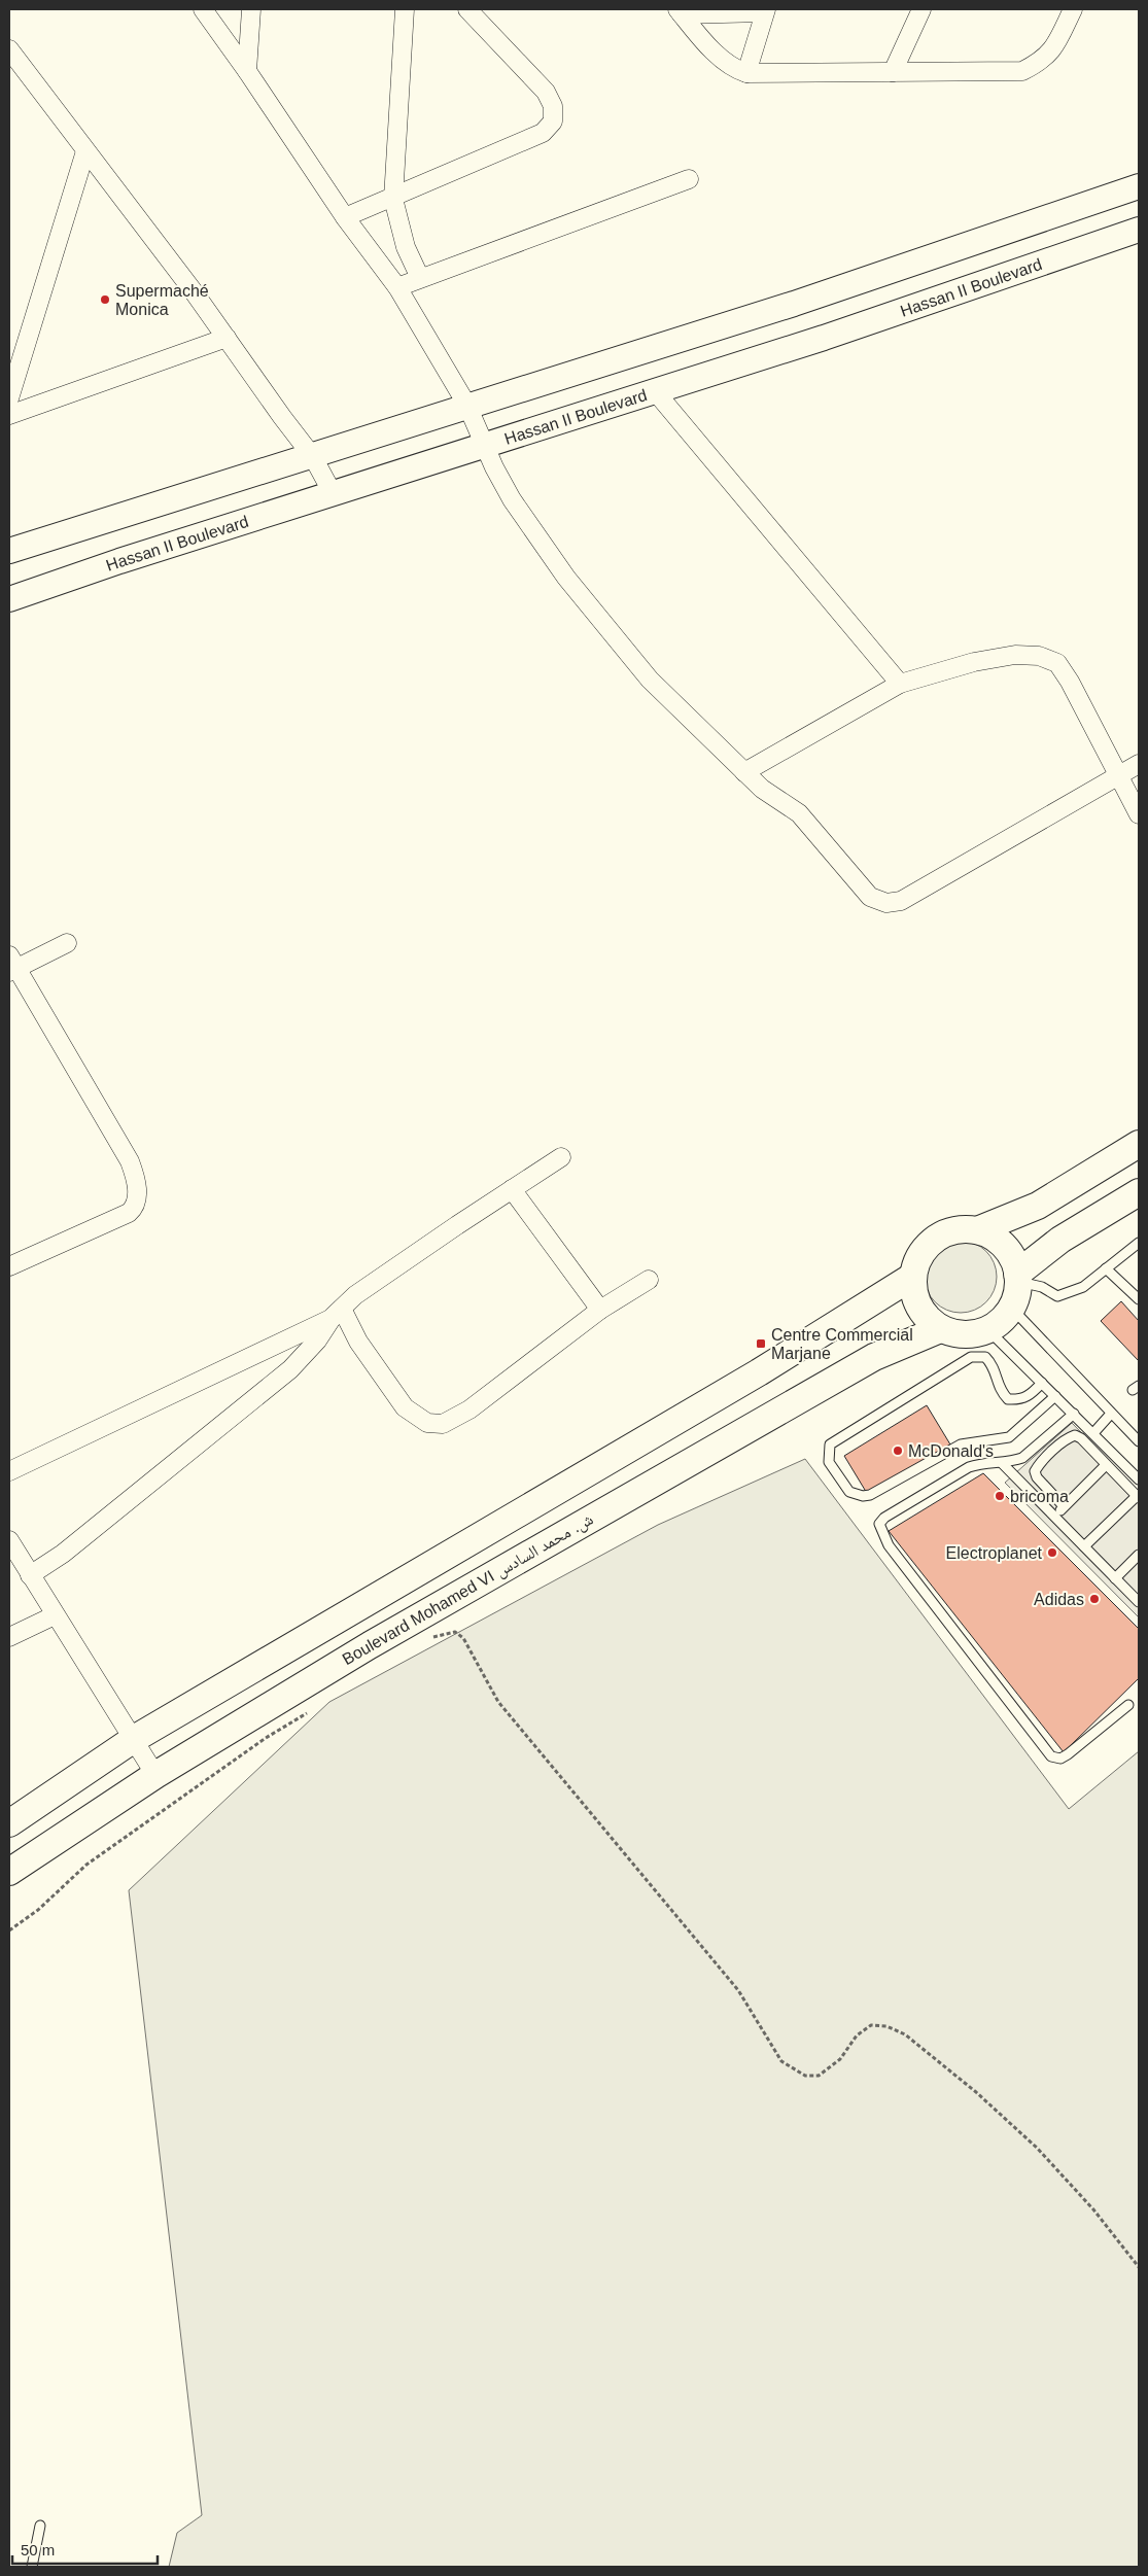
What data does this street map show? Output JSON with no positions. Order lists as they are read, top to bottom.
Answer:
{
  "streets": {
    "main road": ["Hassan II Boulevard", "Boulevard Mohamed VI ش. محمد السادس"]
  },
  "places": {
    "other": [
      "Supermaché Monica",
      "McDonald's",
      "bricoma",
      "Electroplanet",
      "Adidas"
    ],
    "transit": ["Centre Commercial Marjane"]
  },
  "scale_bar": "50 m"
}
